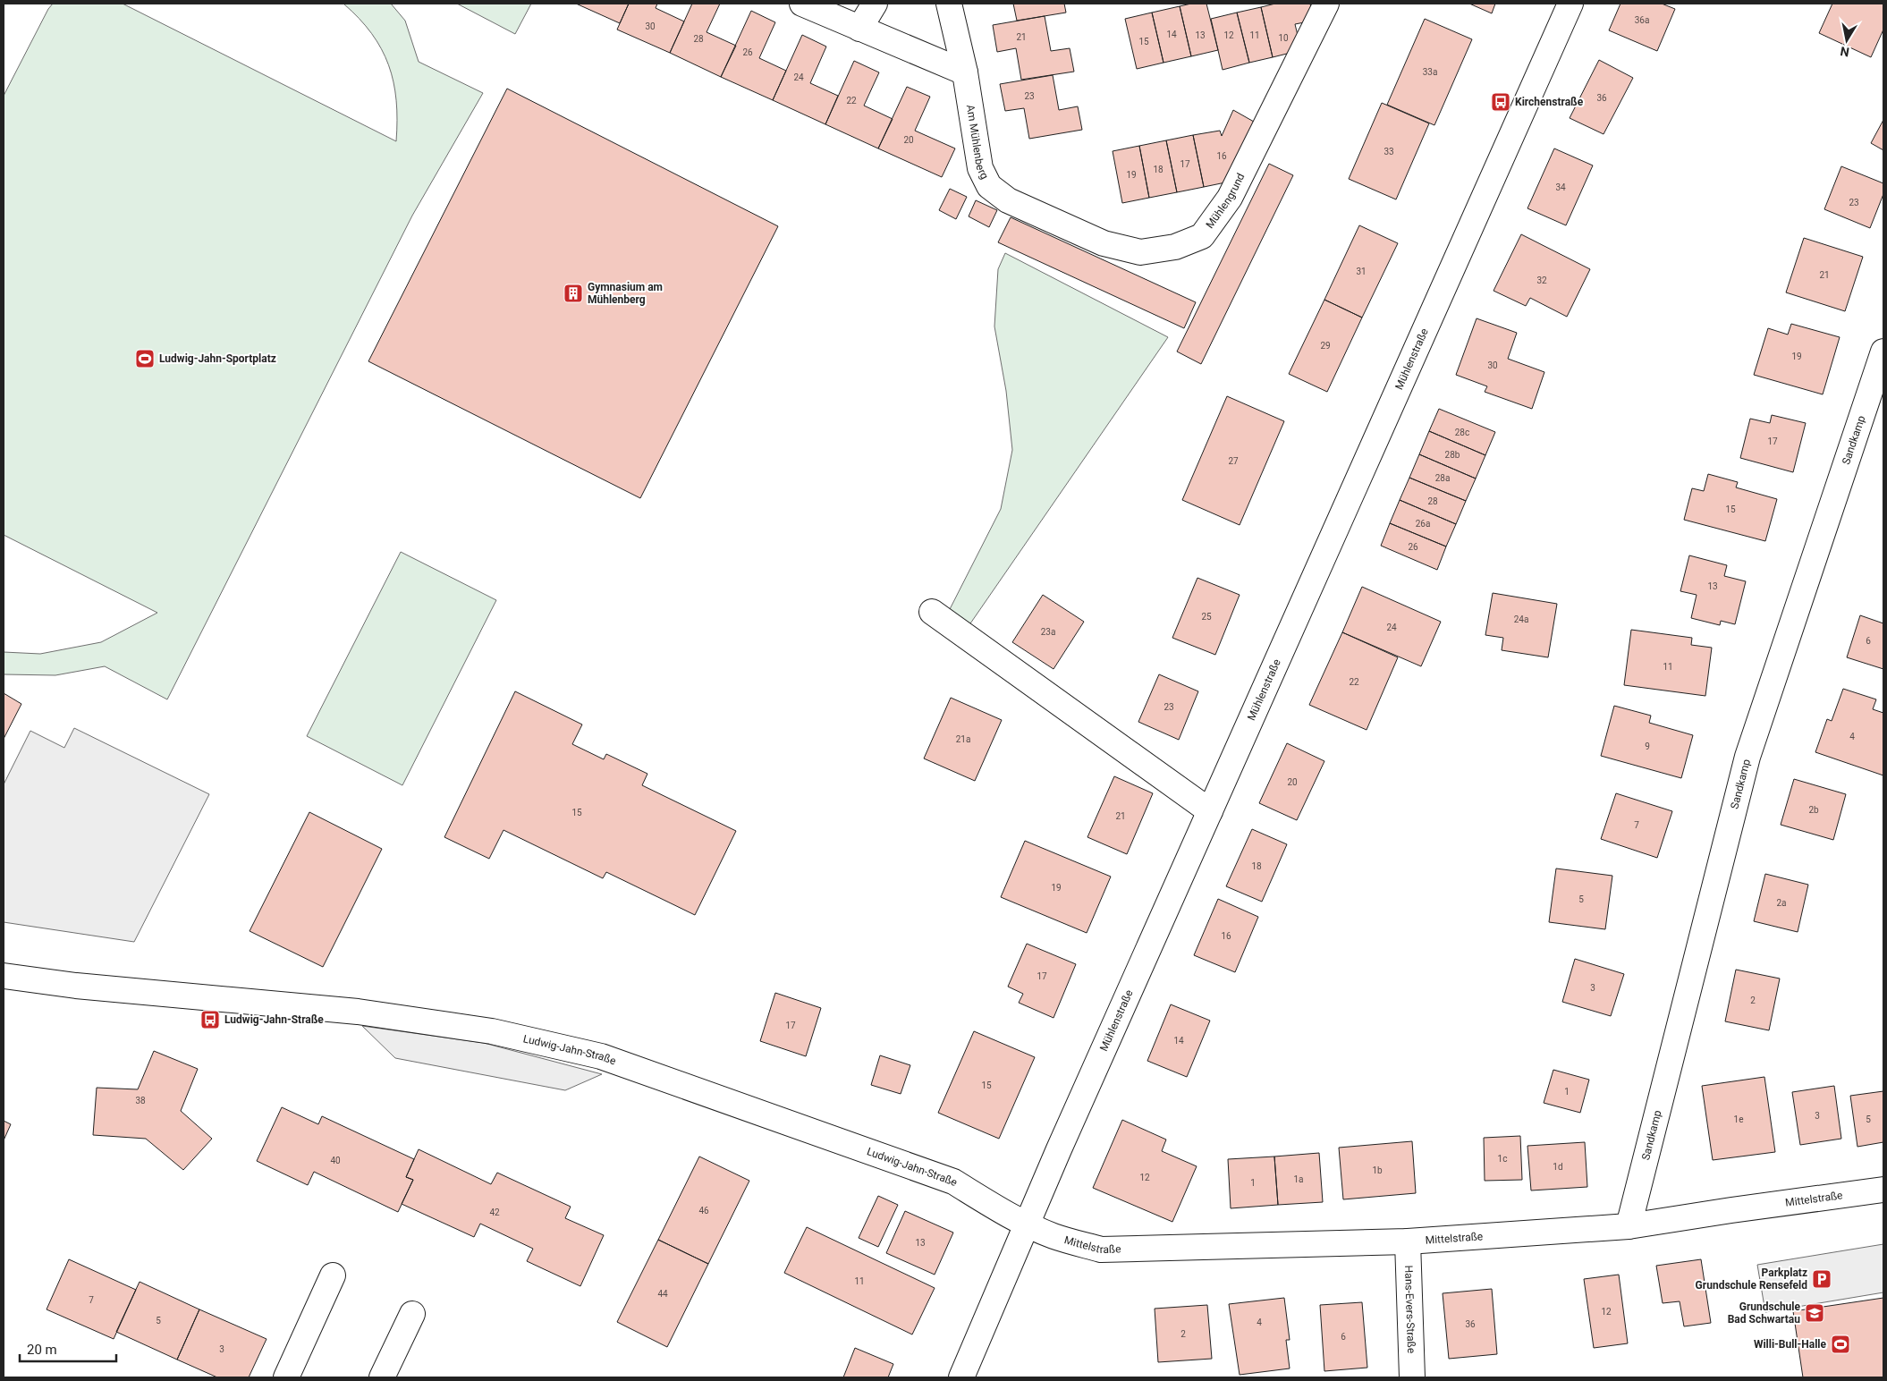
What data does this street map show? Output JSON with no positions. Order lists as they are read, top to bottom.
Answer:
{
  "streets": {
    "street": [
      "Am Mühlenberg",
      "Mühlengrund",
      "Mühlenstraße",
      "Sandkamp",
      "Ludwig-Jahn-Straße",
      "Mittelstraße",
      "Hans-Evers-Straße"
    ]
  },
  "crossings": [
    ["Am Mühlenberg", "Mühlengrund"],
    ["Mühlenstraße", "Ludwig-Jahn-Straße"],
    ["Mühlenstraße", "Mittelstraße"],
    ["Sandkamp", "Mittelstraße"],
    ["Ludwig-Jahn-Straße", "Mittelstraße"],
    ["Mittelstraße", "Hans-Evers-Straße"]
  ],
  "places": {
    "bus stop": ["Kirchenstraße", "Ludwig-Jahn-Straße"],
    "building": ["Gymnasium am Mühlenberg"],
    "sports": ["Ludwig-Jahn-Sportplatz", "Willi-Bull-Halle"],
    "parking": ["Parkplatz Grundschule Rensefeld"],
    "school or university": ["Grundschule Bad Schwartau"]
  },
  "house_numbers": [
    "36a",
    "30",
    "14",
    "13",
    "12",
    "11",
    "21",
    "10",
    "28",
    "15",
    "26",
    "33a",
    "24",
    "23",
    "36",
    "22",
    "20",
    "33",
    "16",
    "17",
    "18",
    "19",
    "34",
    "23",
    "31",
    "21",
    "32",
    "29",
    "19",
    "30",
    "28c",
    "17",
    "28b",
    "27",
    "28a",
    "28",
    "15",
    "26a",
    "26",
    "13",
    "25",
    "24a",
    "24",
    "23a",
    "6",
    "11",
    "22",
    "23",
    "4",
    "21a",
    "9",
    "20",
    "2b",
    "15",
    "21",
    "7",
    "18",
    "19",
    "5",
    "2a",
    "16",
    "17",
    "3",
    "2",
    "17",
    "14",
    "15",
    "1",
    "38",
    "3",
    "1e",
    "5",
    "1c",
    "40",
    "1d",
    "1b",
    "12",
    "1a",
    "1",
    "46",
    "42",
    "13",
    "11",
    "44",
    "7",
    "12",
    "5",
    "4",
    "36",
    "2",
    "6",
    "3"
  ],
  "scale_bar": "20 m",
  "north": "bottom"
}
